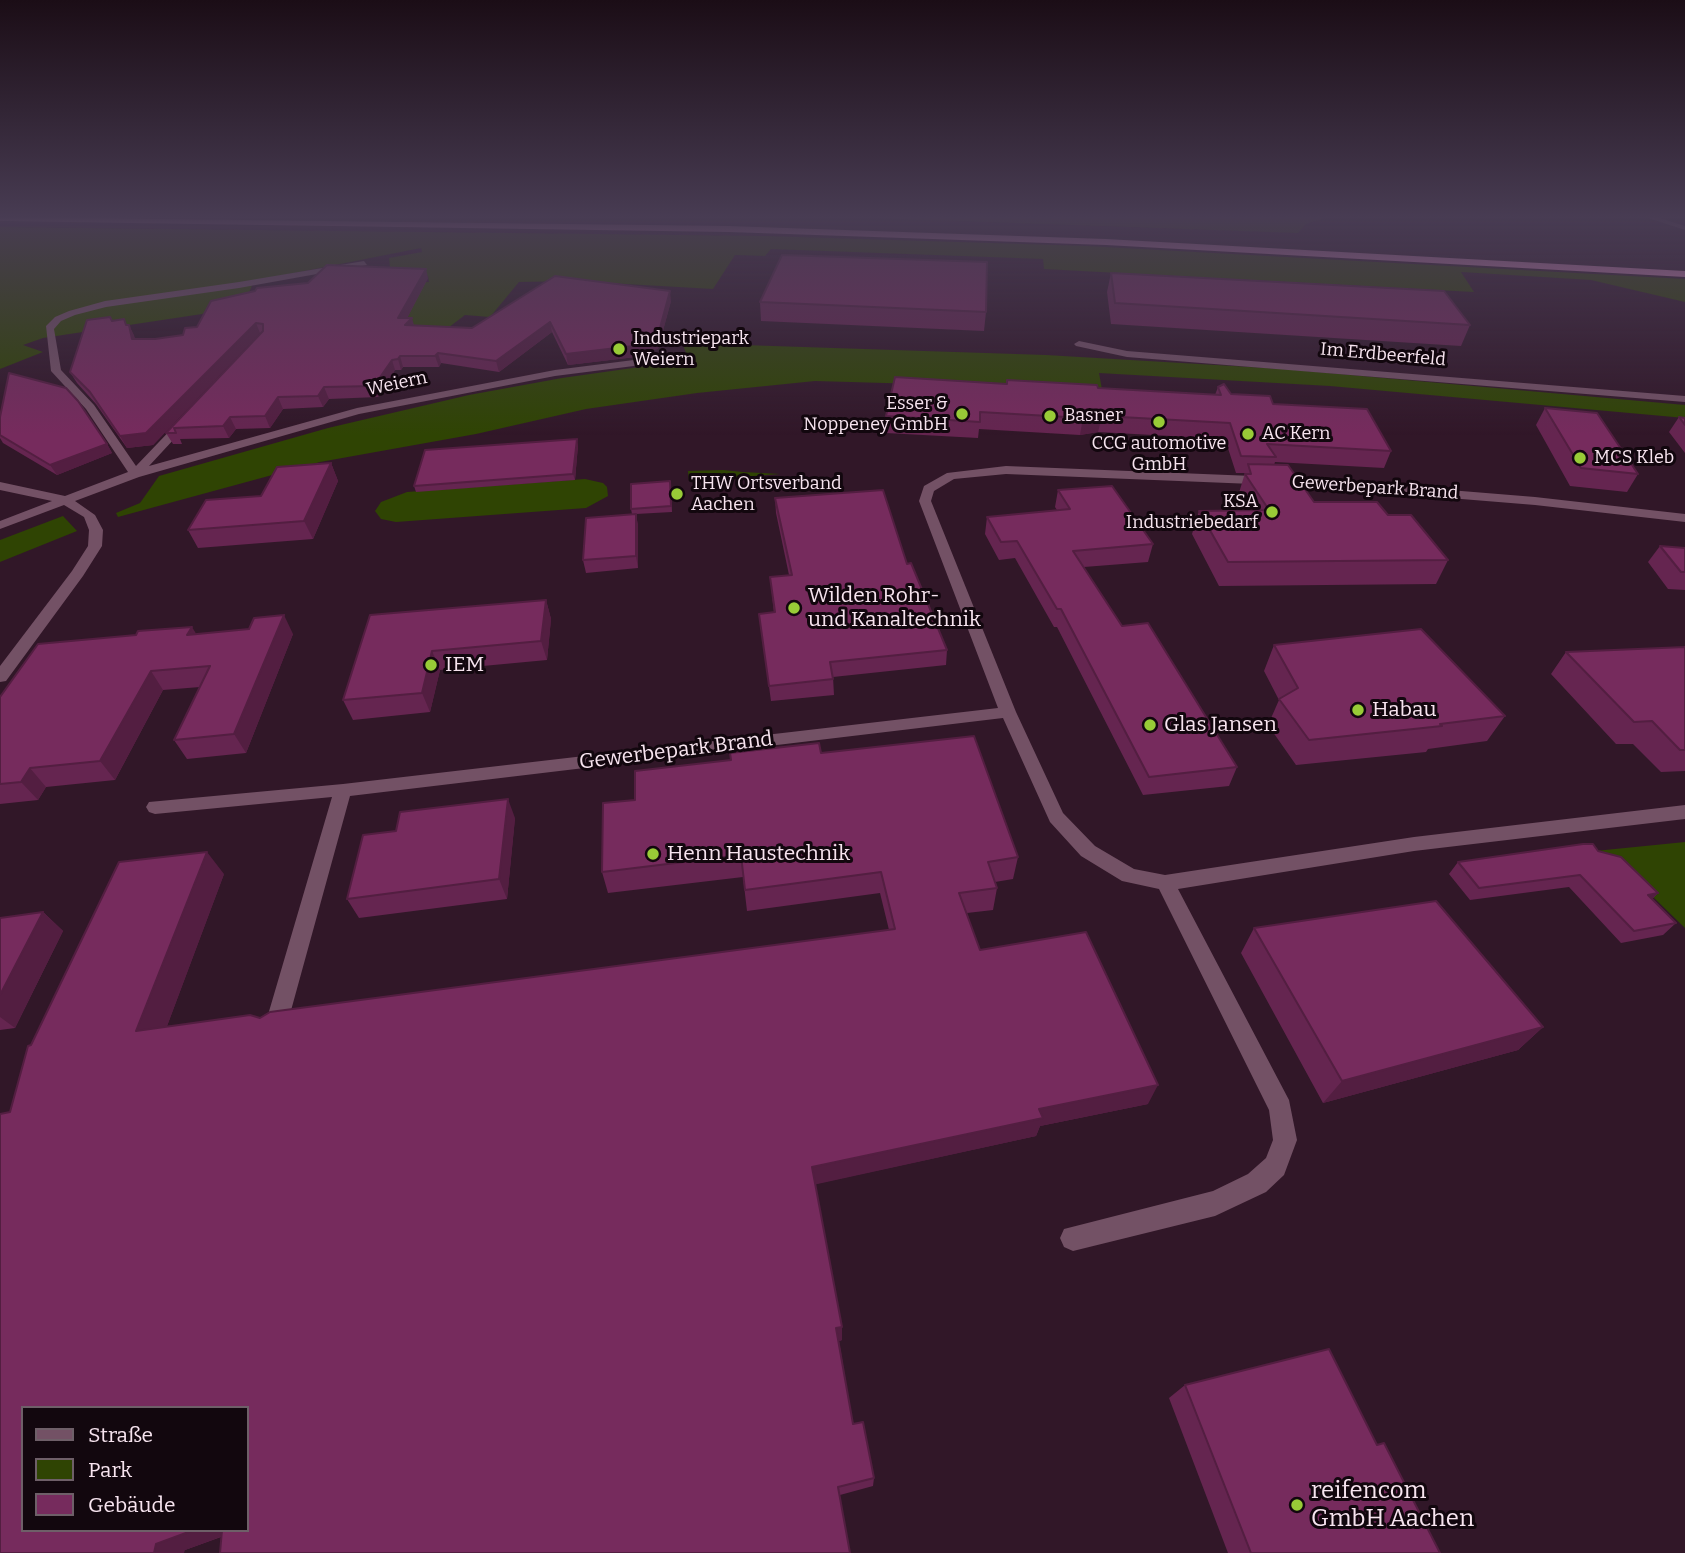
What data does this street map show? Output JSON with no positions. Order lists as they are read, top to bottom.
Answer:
{
  "streets": {
    "street": ["Im Erdbeerfeld", "Weiern", "Gewerbepark Brand"]
  },
  "places": [
    "Industriepark Weiern",
    "Esser & Noppeney GmbH",
    "Basner",
    "CCG automotive GmbH",
    "AC Kern",
    "MCS Kleb",
    "THW Ortsverband Aachen",
    "KSA Industriebedarf",
    "Wilden Rohr- und Kanaltechnik",
    "IEM",
    "Habau",
    "Glas Jansen",
    "Henn Haustechnik",
    "reifencom GmbH Aachen"
  ],
  "legend": ["Straße", "Park", "Gebäude"]
}
